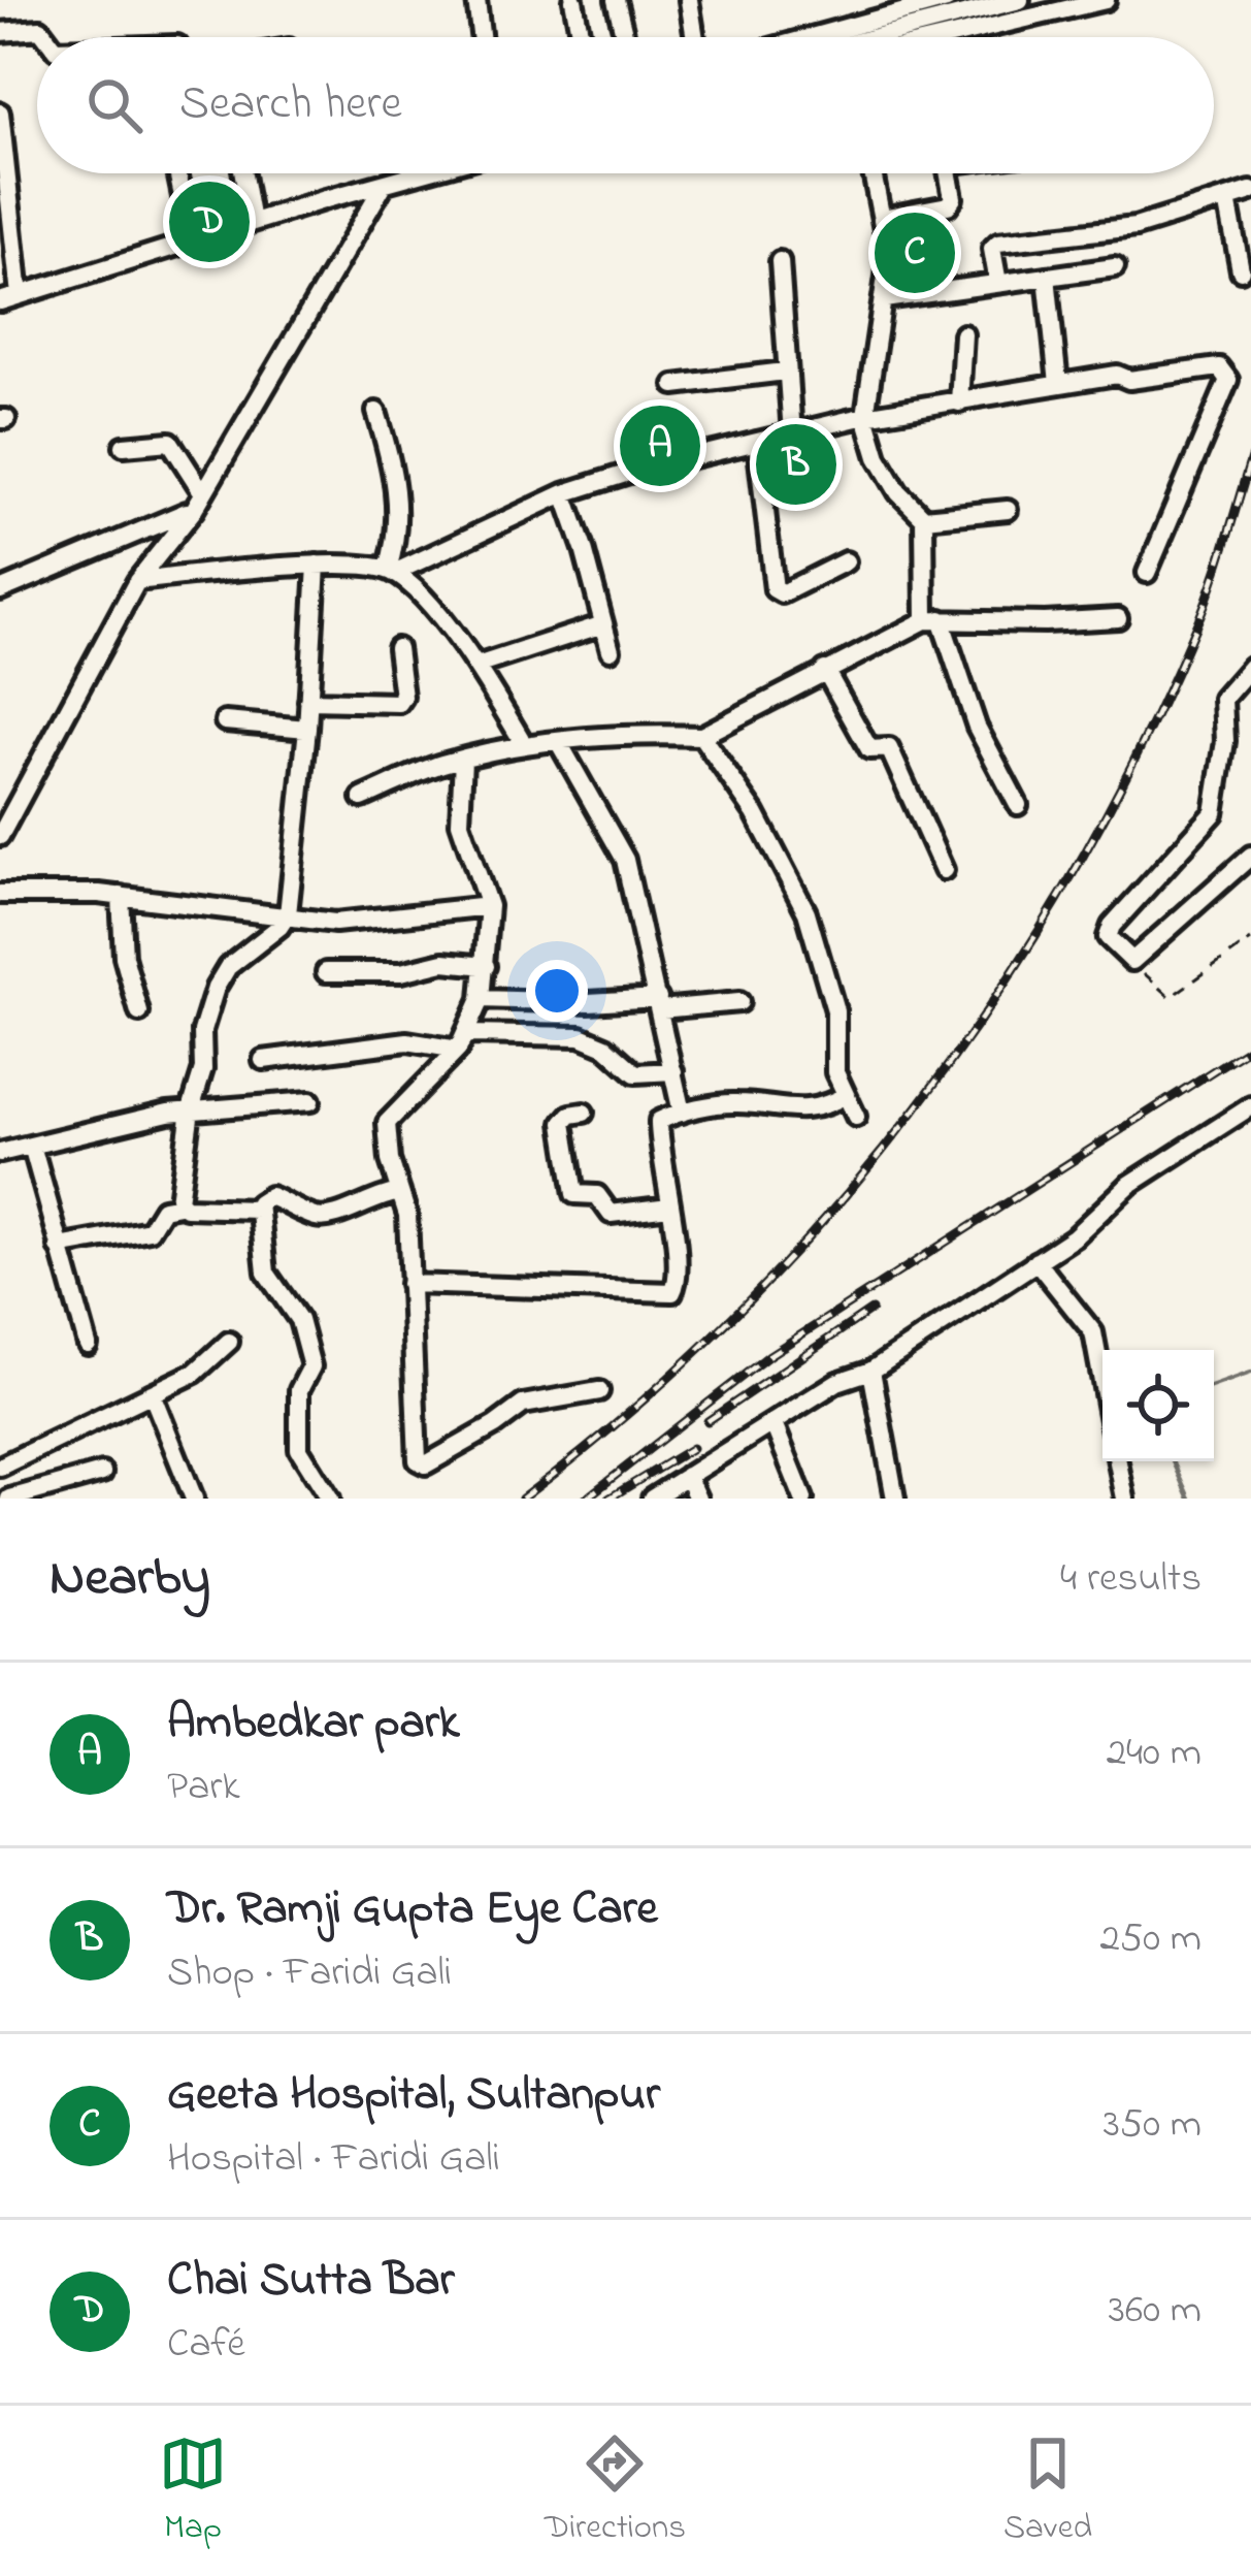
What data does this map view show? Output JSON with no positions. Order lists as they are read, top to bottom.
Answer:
{
  "page": {
    "search": "Search here",
    "pins": [
      "D",
      "C",
      "A",
      "B"
    ],
    "heading": ["Nearby", "4 results"],
    "list": [
      {
        "mark": "A",
        "name": "Ambedkar park",
        "note": "Park",
        "value": "240 m"
      },
      {
        "mark": "B",
        "name": "Dr. Ramji Gupta Eye Care",
        "note": "Shop · Faridi Gali",
        "value": "250 m"
      },
      {
        "mark": "C",
        "name": "Geeta Hospital, Sultanpur",
        "note": "Hospital · Faridi Gali",
        "value": "350 m"
      },
      {
        "mark": "D",
        "name": "Chai Sutta Bar",
        "note": "Café",
        "value": "360 m"
      }
    ],
    "nav": ["Map", "Directions", "Saved"]
  }
}
